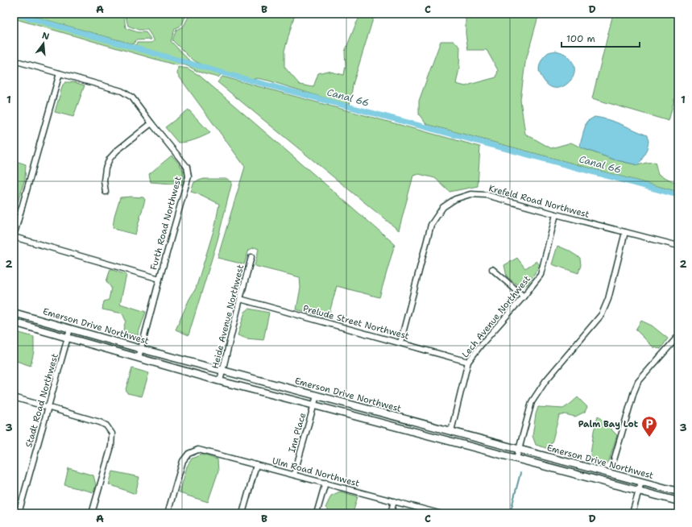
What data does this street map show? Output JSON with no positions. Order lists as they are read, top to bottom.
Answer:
{
  "streets": {
    "street": [
      "Krefeld Road Northwest",
      "Furth Road Northwest",
      "Heide Avenue Northwest",
      "Lech Avenue Northwest",
      "Prelude Street Northwest",
      "Emerson Drive Northwest",
      "Stadt Road Northwest",
      "Inn Place",
      "Ulm Road Northwest"
    ]
  },
  "crossings": [
    ["Krefeld Road Northwest", "Lech Avenue Northwest"],
    ["Krefeld Road Northwest", "Prelude Street Northwest"],
    ["Furth Road Northwest", "Emerson Drive Northwest"],
    ["Heide Avenue Northwest", "Prelude Street Northwest"],
    ["Heide Avenue Northwest", "Emerson Drive Northwest"],
    ["Lech Avenue Northwest", "Prelude Street Northwest"],
    ["Lech Avenue Northwest", "Emerson Drive Northwest"],
    ["Emerson Drive Northwest", "Stadt Road Northwest"],
    ["Emerson Drive Northwest", "Inn Place"],
    ["Inn Place", "Ulm Road Northwest"]
  ],
  "water": ["Canal 66"],
  "places": {
    "parking": ["Palm Bay Lot"]
  },
  "scale_bar": "100 m",
  "north": "top",
  "grid": {
    "columns": [
      "A",
      "B",
      "C",
      "D"
    ],
    "rows": ["1", "2", "3"]
  }
}
